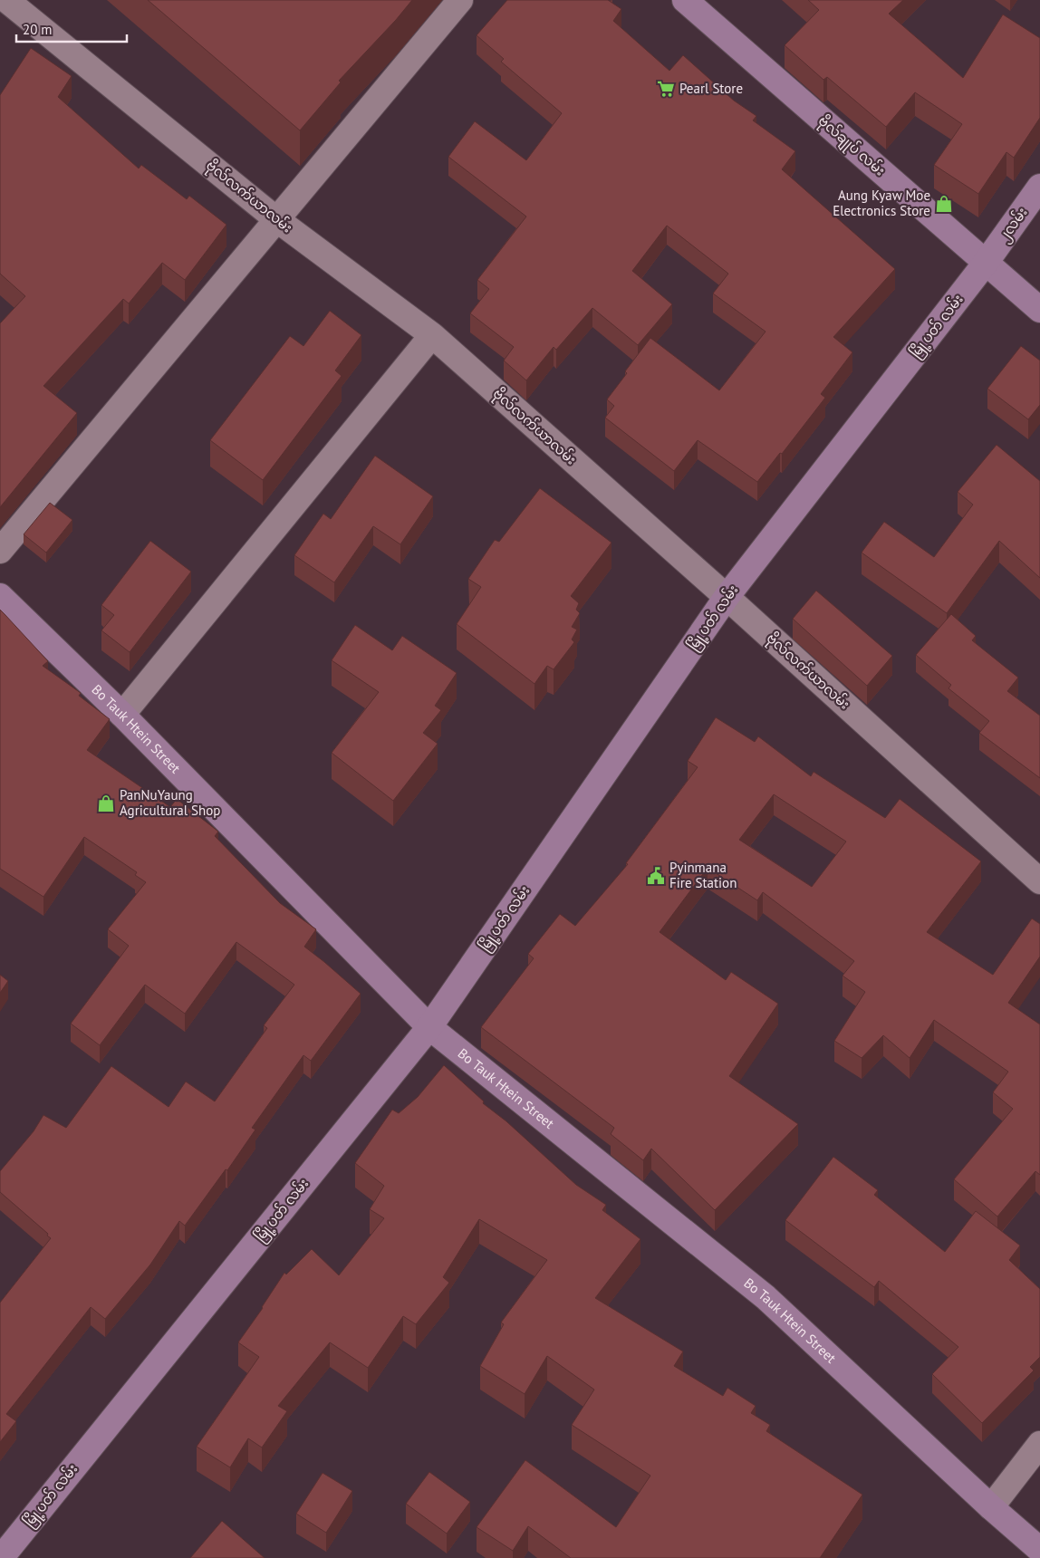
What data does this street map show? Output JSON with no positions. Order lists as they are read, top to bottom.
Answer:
{
  "streets": {
    "street": [
      "ဗိုလ်ချုပ် လမ်း",
      "ဗိုလ်လက်ယာလမ်း",
      "၂လမ်း",
      "မြို့ပတ် လမ်း",
      "Bo Tauk Htein Street"
    ]
  },
  "crossings": [
    ["ဗိုလ်ချုပ် လမ်း", "၂လမ်း"],
    ["ဗိုလ်ချုပ် လမ်း", "မြို့ပတ် လမ်း"],
    ["ဗိုလ်လက်ယာလမ်း", "မြို့ပတ် လမ်း"],
    ["၂လမ်း", "မြို့ပတ် လမ်း"],
    ["မြို့ပတ် လမ်း", "Bo Tauk Htein Street"]
  ],
  "places": {
    "supermarket": ["Pearl Store"],
    "shop": ["Aung Kyaw Moe Electronics Store", "PanNuYaung Agricultural Shop"],
    "public building": ["Pyinmana Fire Station"]
  },
  "scale_bar": "20 m"
}
